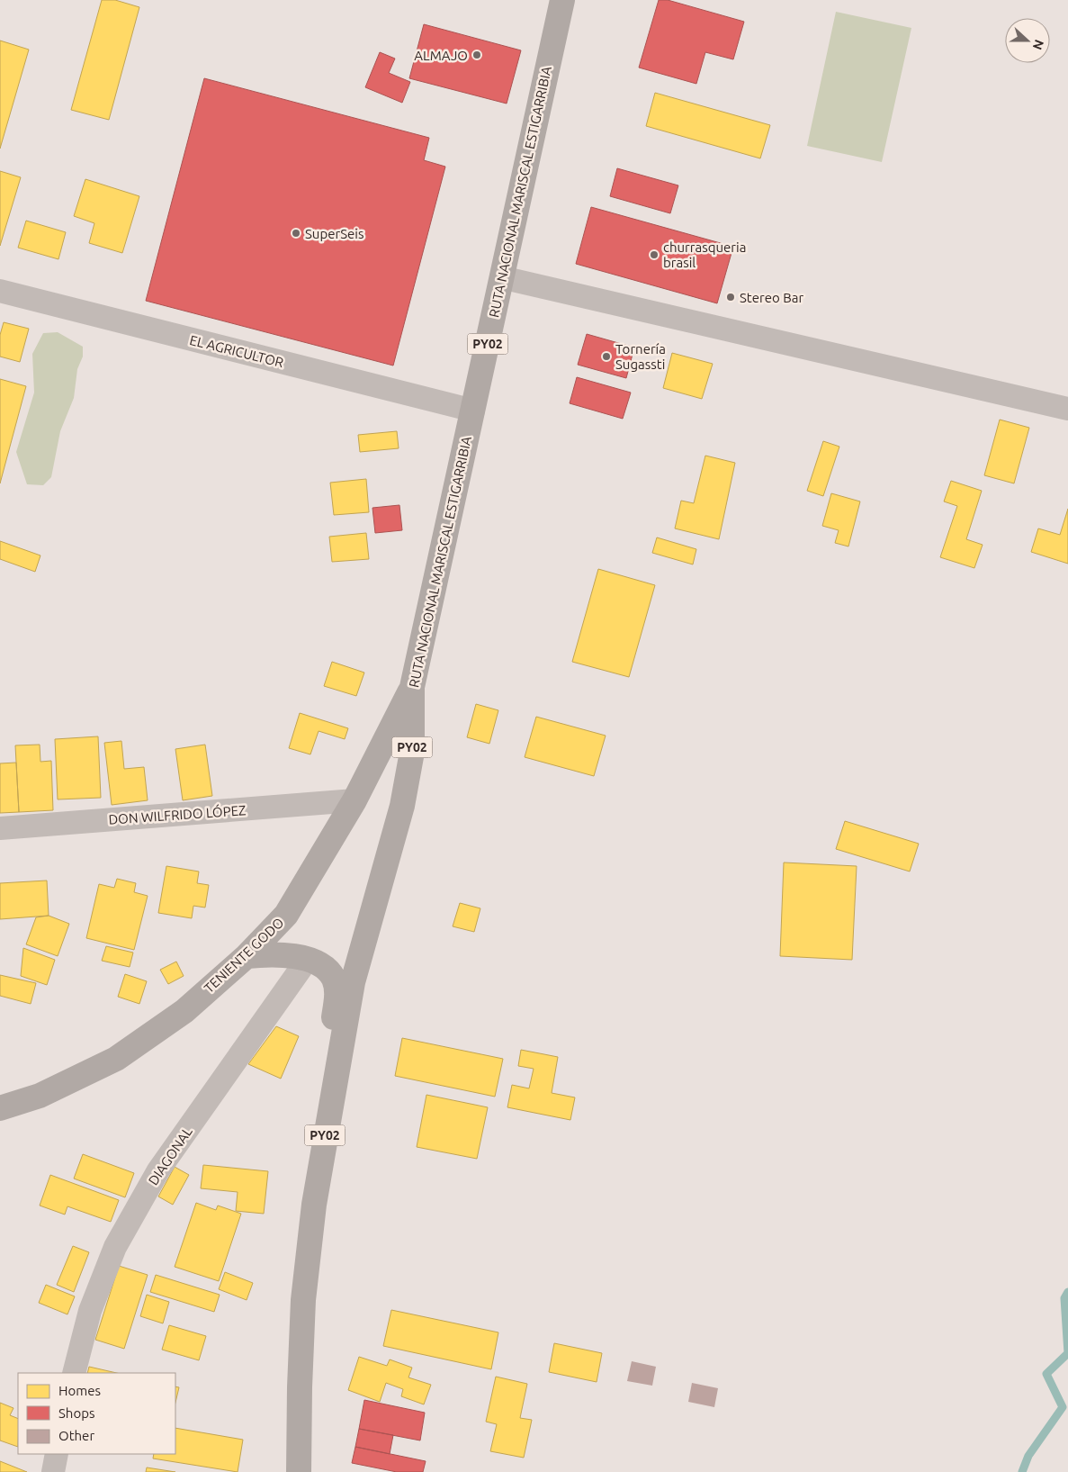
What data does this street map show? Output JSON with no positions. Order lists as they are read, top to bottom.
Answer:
{
  "streets": {
    "main road": ["RUTA NACIONAL MARISCAL ESTIGARRIBIA", "PY02", "TENIENTE GODO"],
    "street": ["EL AGRICULTOR", "DON WILFRIDO LÓPEZ", "DIAGONAL"]
  },
  "crossings": [
    ["RUTA NACIONAL MARISCAL ESTIGARRIBIA", "EL AGRICULTOR"],
    ["RUTA NACIONAL MARISCAL ESTIGARRIBIA", "TENIENTE GODO"],
    ["DON WILFRIDO LÓPEZ", "TENIENTE GODO"]
  ],
  "places": [
    "ALMAJO",
    "SuperSeis",
    "churrasqueria brasil",
    "Stereo Bar",
    "Tornería Sugassti"
  ],
  "legend": ["Homes", "Shops", "Other"],
  "north": "right"
}
